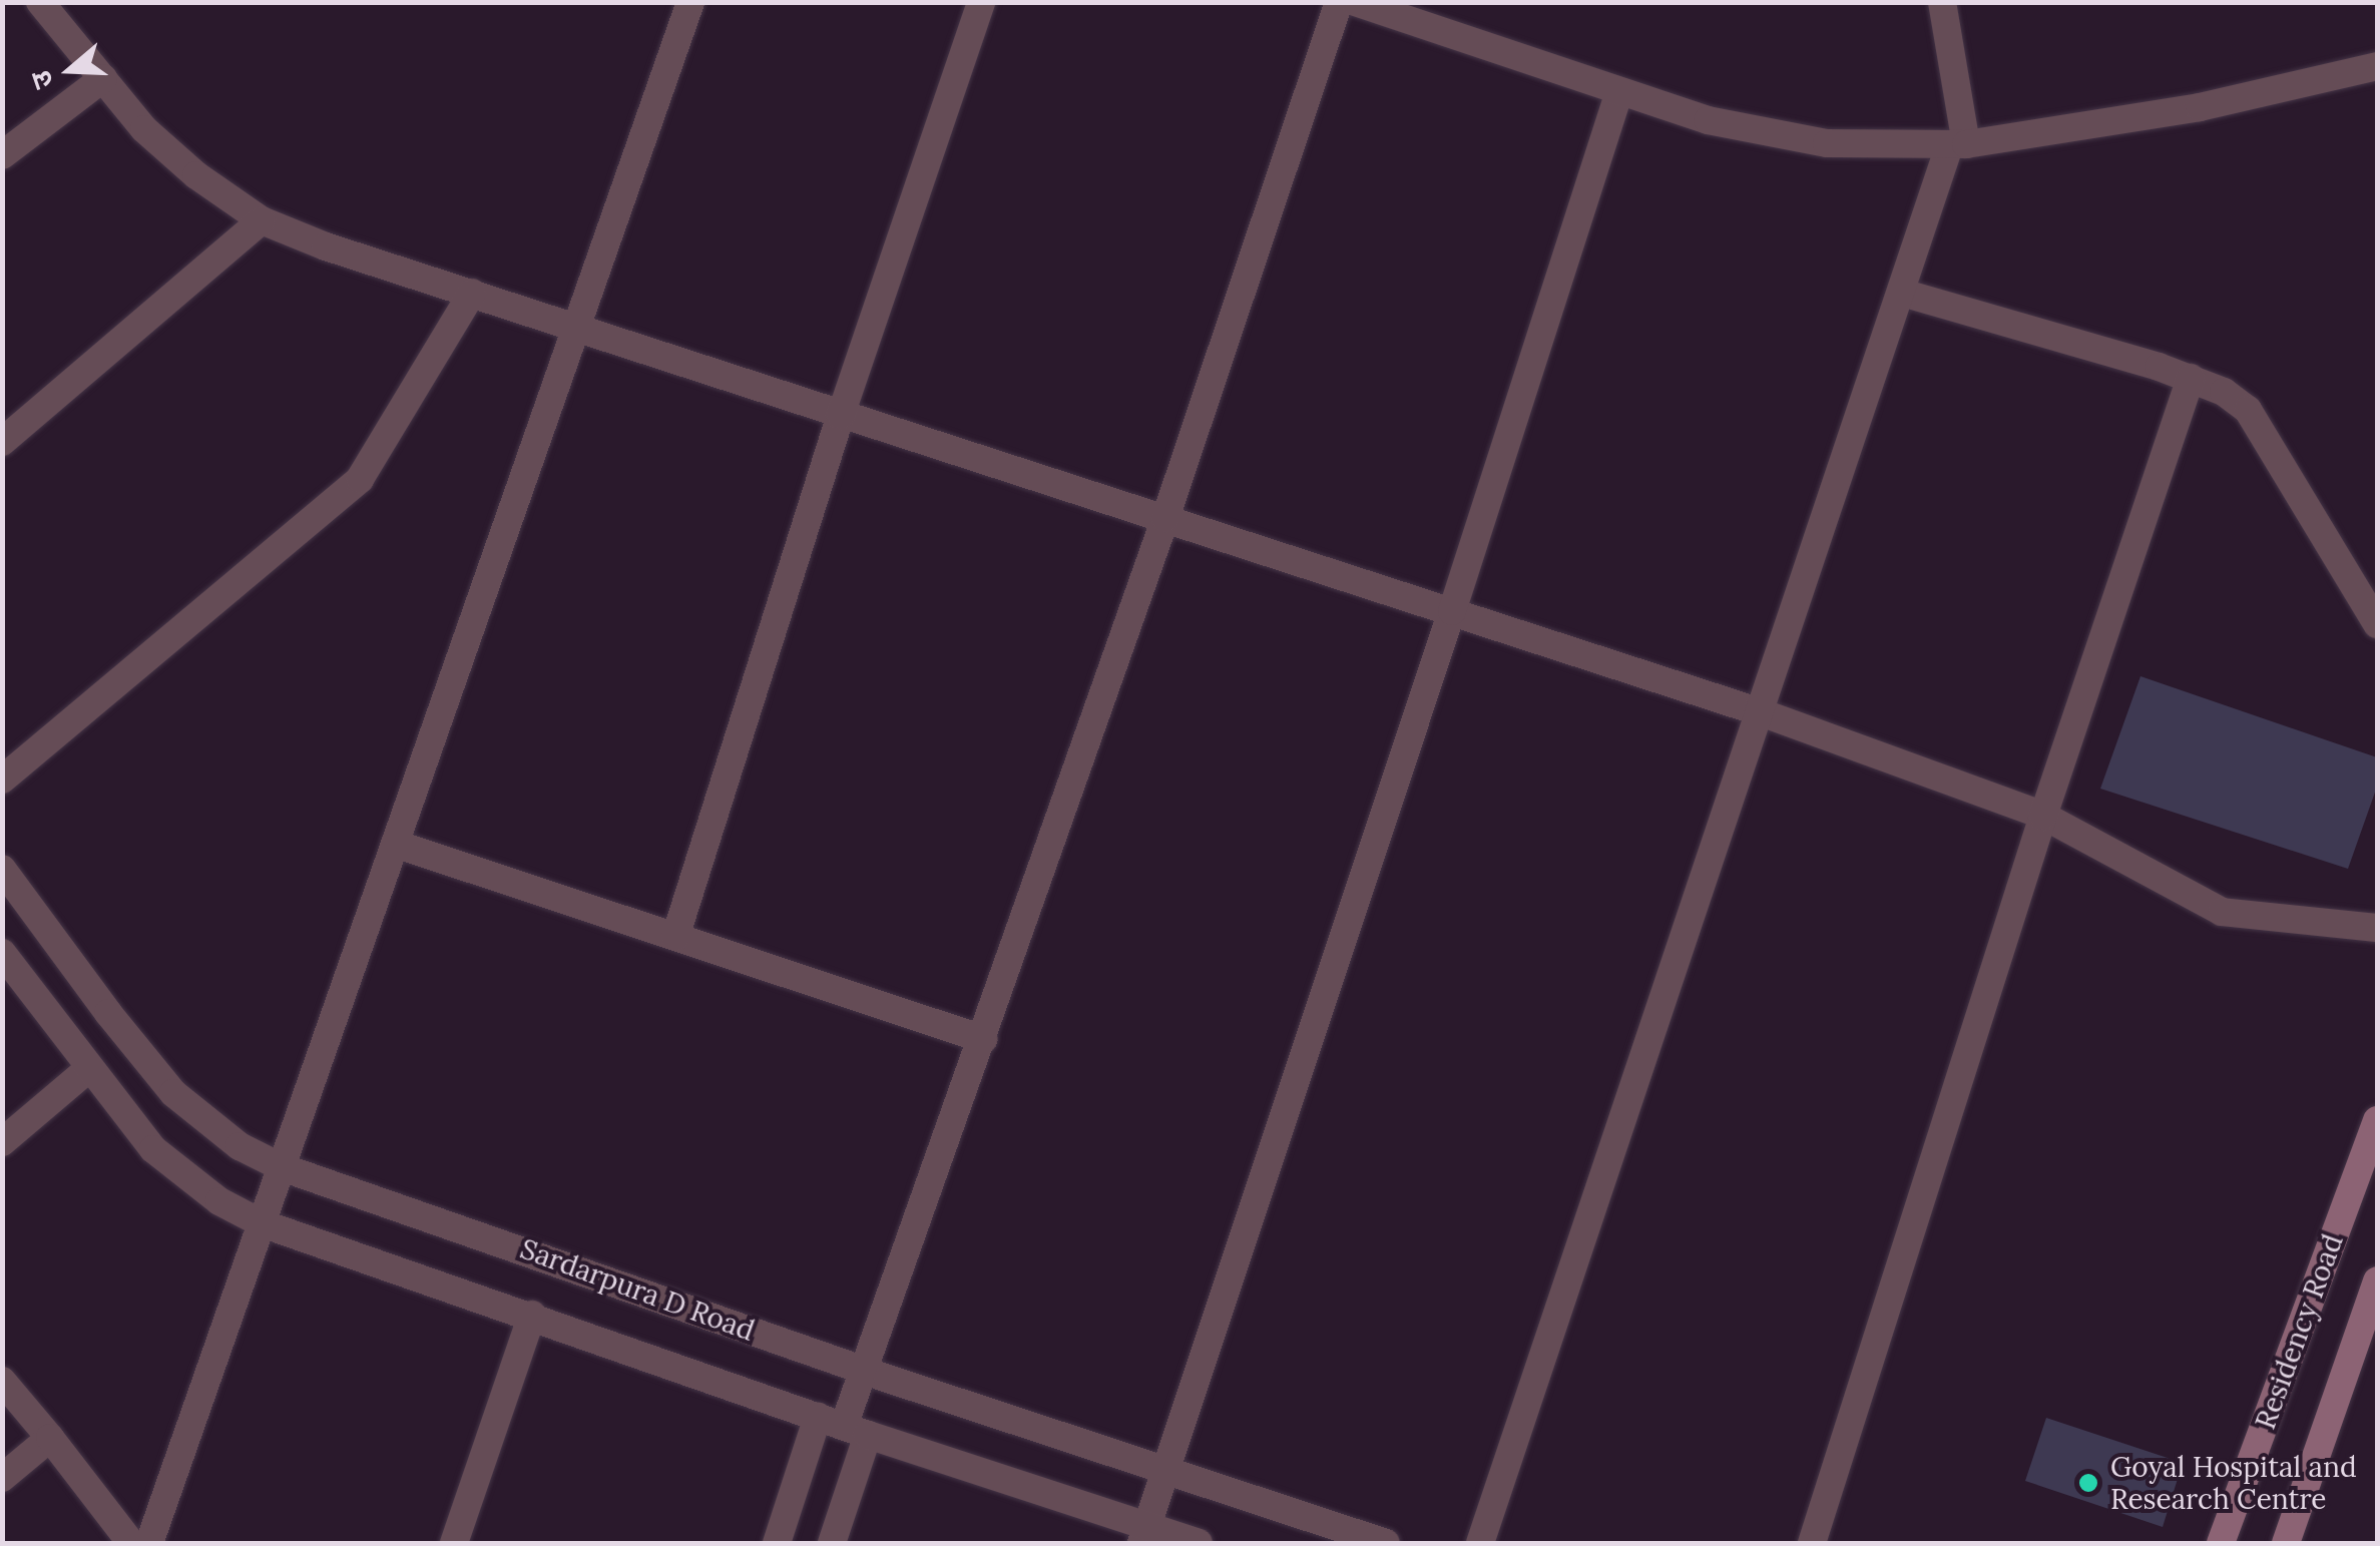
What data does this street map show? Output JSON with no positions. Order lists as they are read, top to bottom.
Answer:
{
  "streets": {
    "main road": ["Residency Road"],
    "street": ["Sardarpura D Road"]
  },
  "places": ["Goyal Hospital and Research Centre"],
  "north": "left"
}
